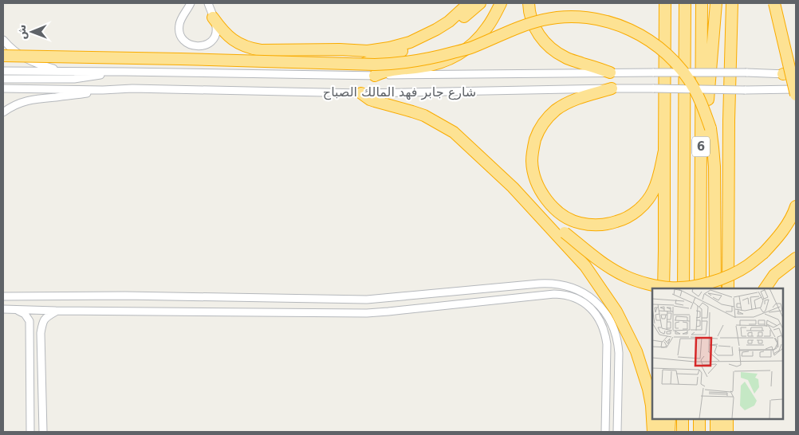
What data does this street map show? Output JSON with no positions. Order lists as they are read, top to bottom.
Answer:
{
  "streets": {
    "highway": ["6"],
    "street": ["شارع جابر فهد المالك الصباح"]
  },
  "north": "left"
}
